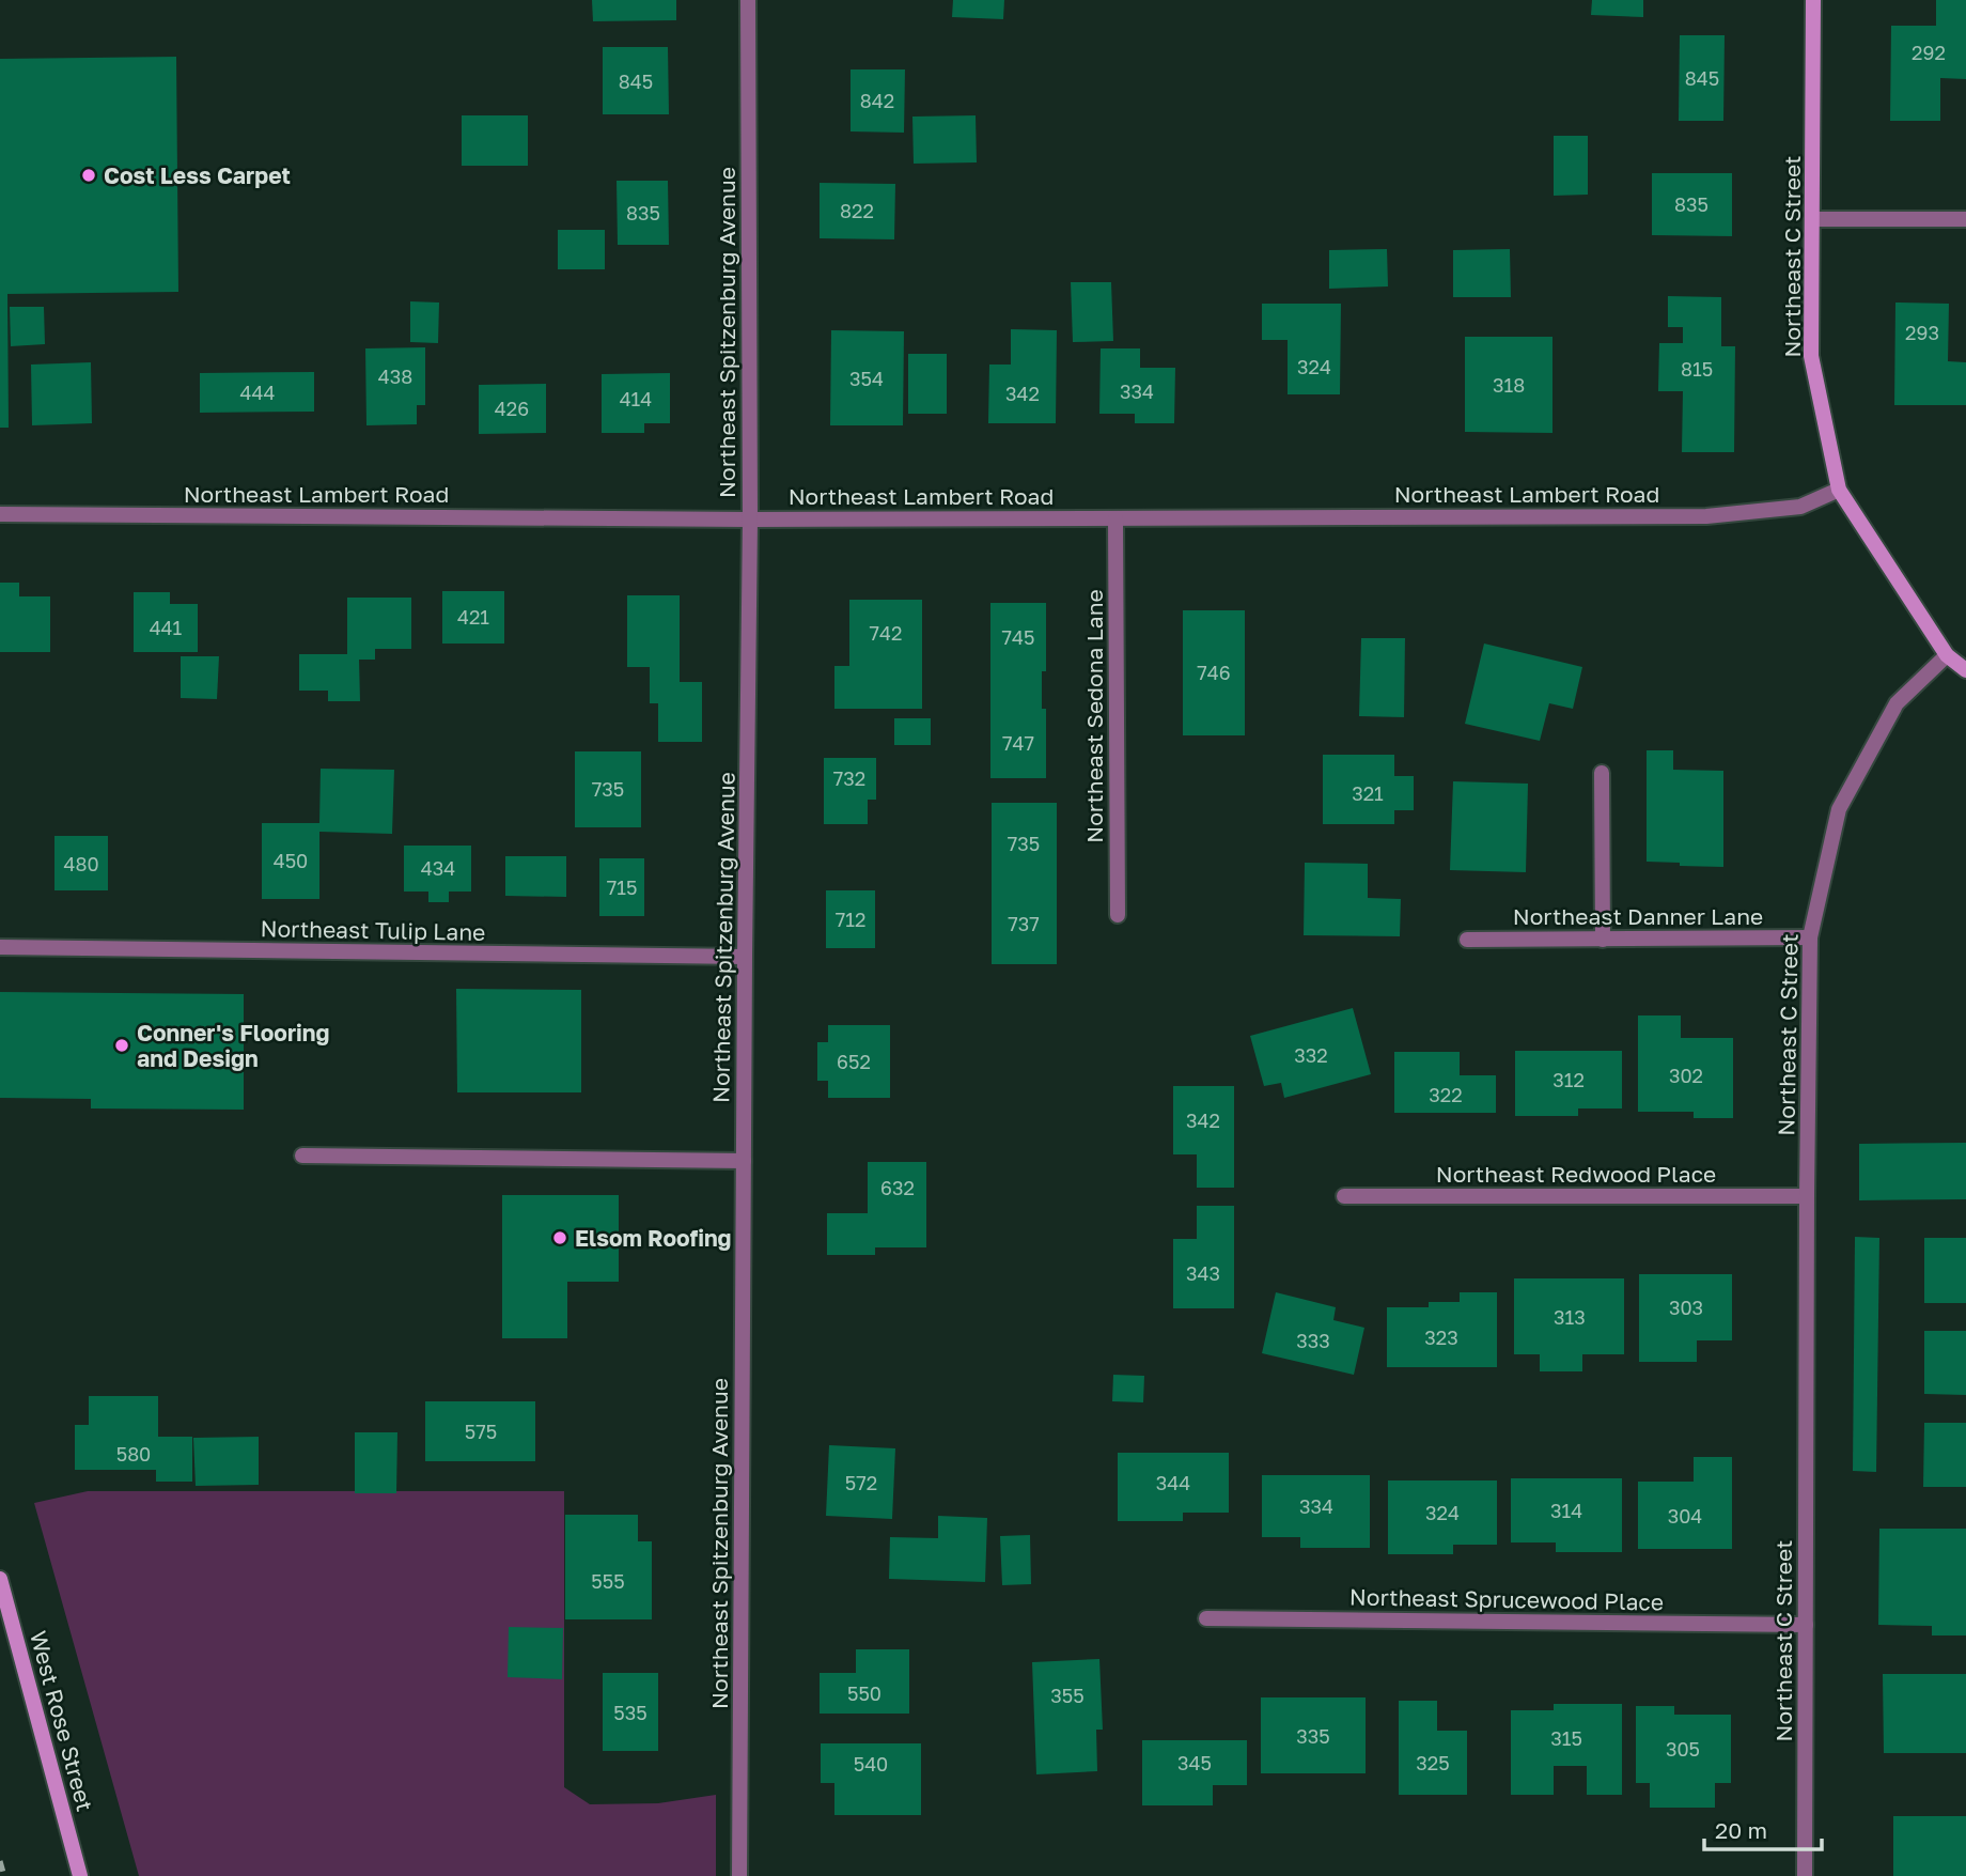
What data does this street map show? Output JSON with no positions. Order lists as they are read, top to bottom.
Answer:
{
  "streets": {
    "main road": ["Northeast C Street", "West Rose Street"],
    "street": [
      "Northeast Spitzenburg Avenue",
      "Northeast Lambert Road",
      "Northeast Sedona Lane",
      "Northeast Danner Lane",
      "Northeast Tulip Lane",
      "Northeast Redwood Place",
      "Northeast Sprucewood Place"
    ]
  },
  "crossings": [
    ["Northeast C Street", "Northeast Lambert Road"],
    ["Northeast C Street", "Northeast Danner Lane"],
    ["Northeast C Street", "Northeast Redwood Place"],
    ["Northeast C Street", "Northeast Sprucewood Place"],
    ["Northeast Spitzenburg Avenue", "Northeast Lambert Road"],
    ["Northeast Spitzenburg Avenue", "Northeast Tulip Lane"],
    ["Northeast Lambert Road", "Northeast Sedona Lane"]
  ],
  "places": ["Cost Less Carpet", "Conner's Flooring and Design", "Elsom Roofing"],
  "house_numbers": [
    "292",
    "845",
    "845",
    "842",
    "835",
    "822",
    "835",
    "293",
    "324",
    "815",
    "438",
    "354",
    "318",
    "334",
    "444",
    "342",
    "414",
    "426",
    "421",
    "441",
    "742",
    "745",
    "746",
    "747",
    "732",
    "735",
    "321",
    "735",
    "450",
    "480",
    "434",
    "715",
    "712",
    "737",
    "332",
    "652",
    "302",
    "312",
    "322",
    "342",
    "632",
    "343",
    "303",
    "313",
    "323",
    "333",
    "575",
    "580",
    "572",
    "344",
    "334",
    "314",
    "324",
    "304",
    "555",
    "550",
    "355",
    "535",
    "335",
    "315",
    "305",
    "345",
    "325",
    "540"
  ],
  "scale_bar": "20 m"
}
